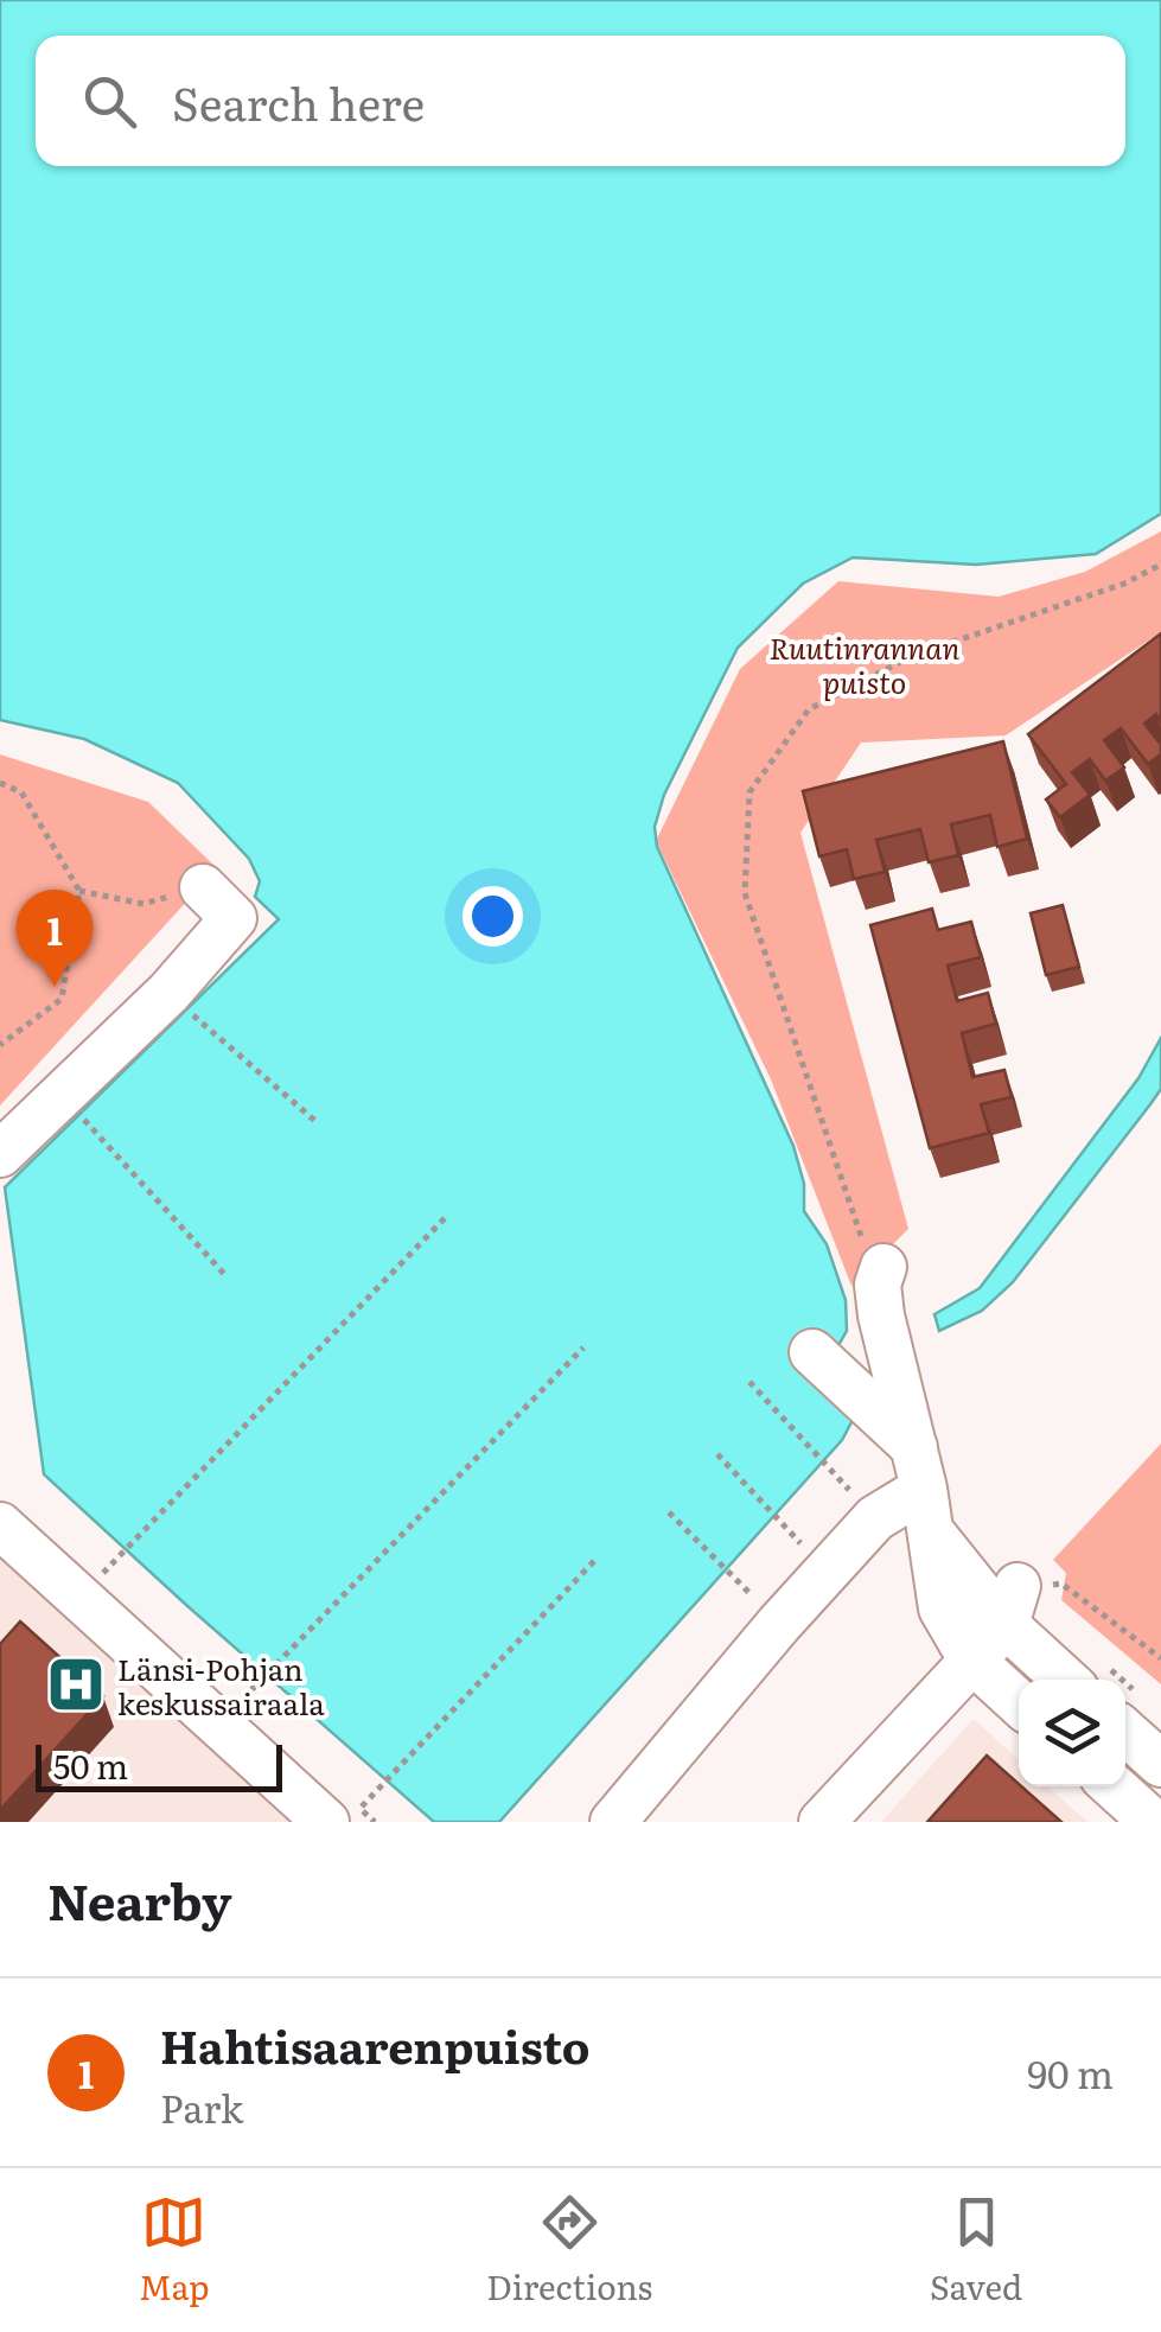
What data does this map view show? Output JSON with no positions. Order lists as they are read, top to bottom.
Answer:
{
  "parks": ["Ruutinrannan puisto"],
  "places": {
    "hospital": ["Länsi-Pohjan keskussairaala"]
  },
  "scale_bar": "50 m",
  "page": {
    "search": "Search here",
    "pins": "1",
    "scale": "50 m",
    "heading": "Nearby",
    "list": [
      {
        "mark": "1",
        "name": "Hahtisaarenpuisto",
        "note": "Park",
        "value": "90 m"
      }
    ],
    "nav": ["Map", "Directions", "Saved"]
  }
}
